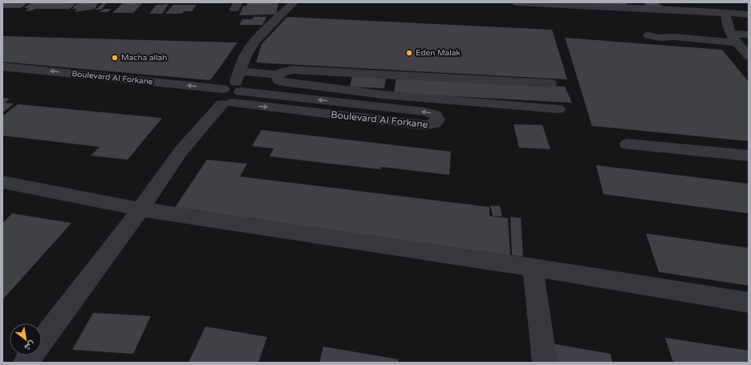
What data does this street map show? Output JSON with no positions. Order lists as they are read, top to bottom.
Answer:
{
  "streets": {
    "street": ["Boulevard Al Forkane"]
  },
  "places": ["Eden Malak", "Macha allah"],
  "north": "bottom right"
}
